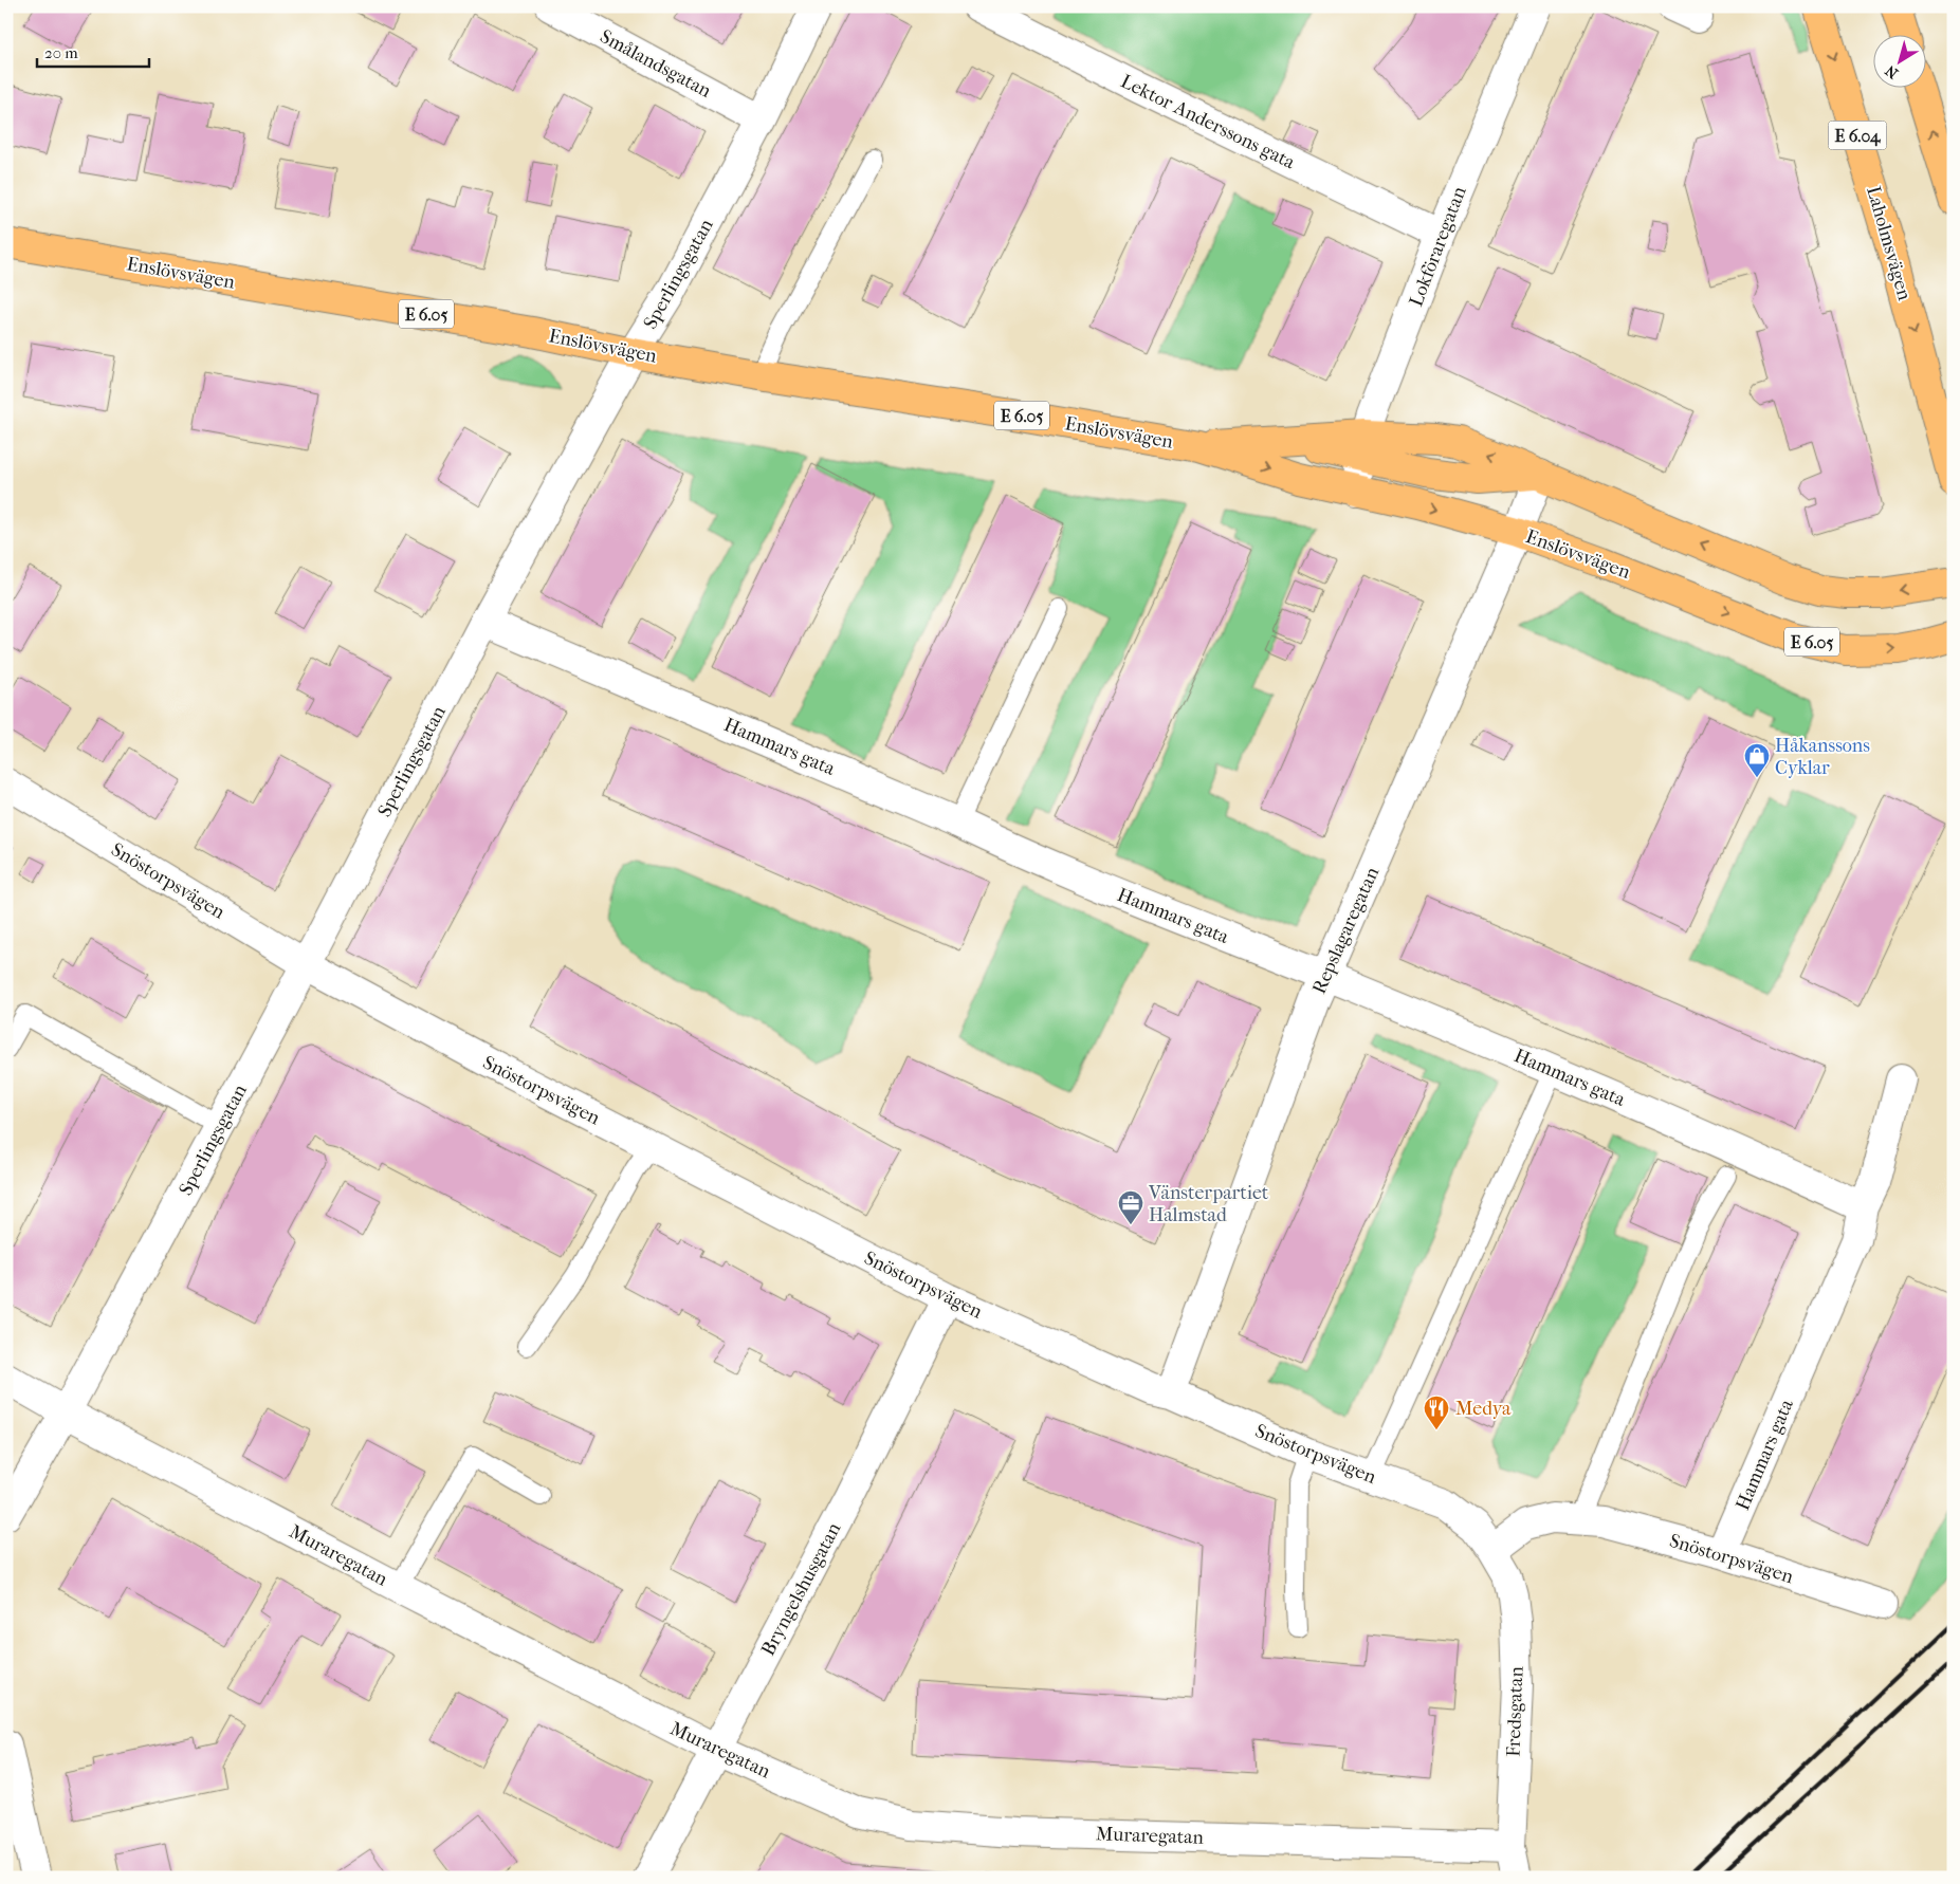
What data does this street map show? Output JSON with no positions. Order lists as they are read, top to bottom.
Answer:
{
  "streets": {
    "highway": [
      "E 6.04",
      "Laholmsvägen",
      "Enslövsvägen",
      "E 6.05"
    ],
    "street": [
      "Smålandsgatan",
      "Lektor Anderssons gata",
      "Lokföraregatan",
      "Sperlingsgatan",
      "Hammars gata",
      "Snöstorpsvägen",
      "Repslagaregatan",
      "Muraregatan",
      "Bryngelshusgatan",
      "Fredsgatan"
    ]
  },
  "crossings": [
    ["Smålandsgatan", "Sperlingsgatan"],
    ["Lektor Anderssons gata", "Lokföraregatan"],
    ["Lokföraregatan", "Enslövsvägen"],
    ["Enslövsvägen", "Sperlingsgatan"],
    ["Enslövsvägen", "Repslagaregatan"],
    ["Sperlingsgatan", "Hammars gata"],
    ["Sperlingsgatan", "Snöstorpsvägen"],
    ["Sperlingsgatan", "Muraregatan"],
    ["Hammars gata", "Snöstorpsvägen"],
    ["Hammars gata", "Repslagaregatan"],
    ["Snöstorpsvägen", "Repslagaregatan"],
    ["Snöstorpsvägen", "Bryngelshusgatan"],
    ["Snöstorpsvägen", "Fredsgatan"],
    ["Muraregatan", "Bryngelshusgatan"],
    ["Muraregatan", "Fredsgatan"]
  ],
  "one_way": ["Laholmsvägen"],
  "places": {
    "shop": ["Håkanssons Cyklar"],
    "office": ["Vänsterpartiet Halmstad"],
    "restaurant": ["Medya"]
  },
  "scale_bar": "20 m",
  "north": "bottom left"
}
